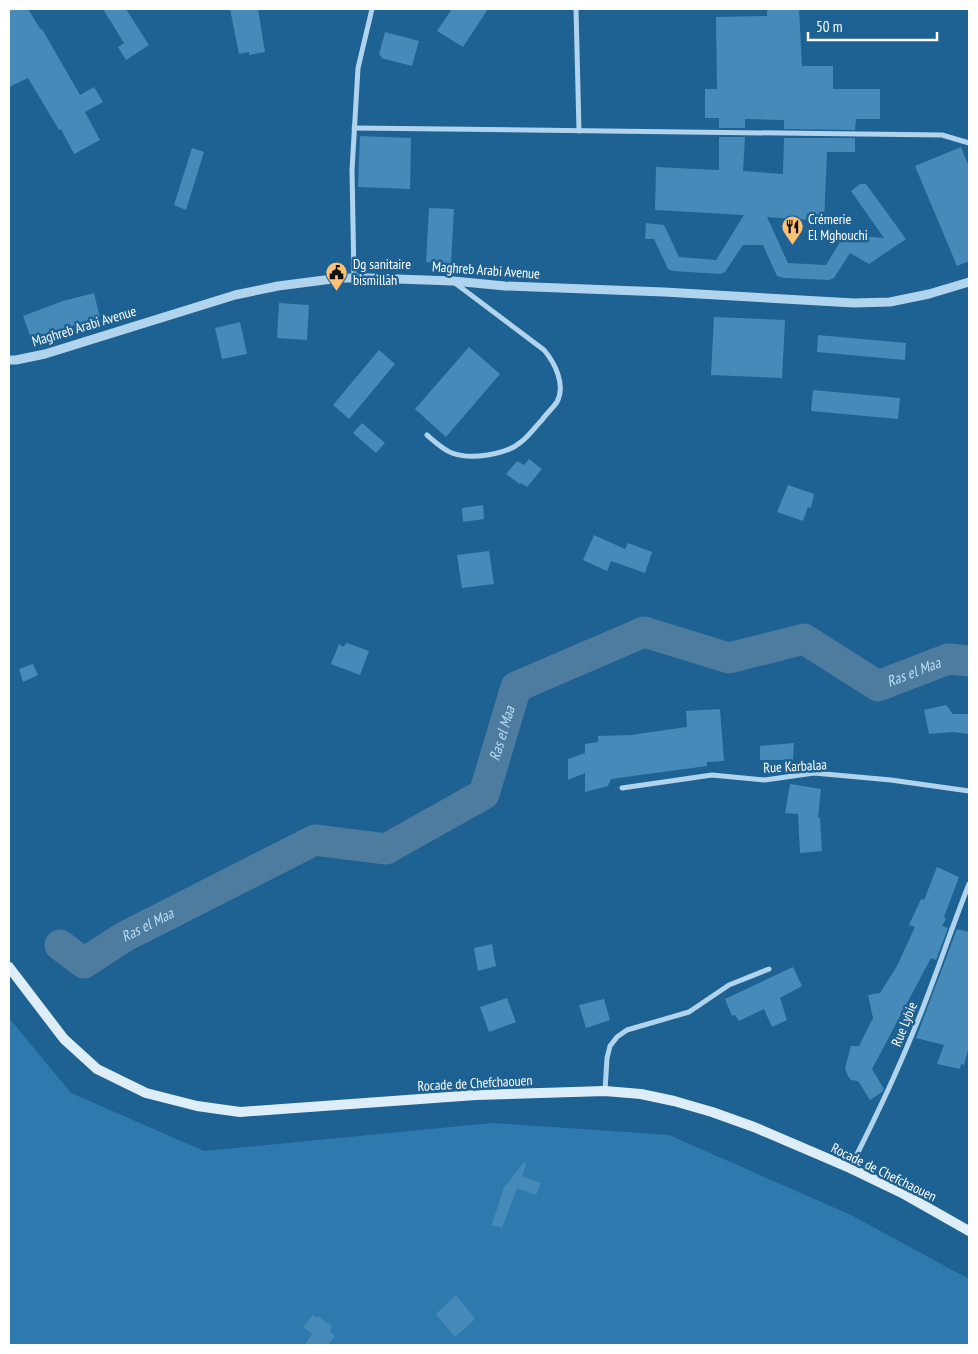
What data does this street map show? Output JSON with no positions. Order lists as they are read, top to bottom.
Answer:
{
  "streets": {
    "main road": ["Rocade de Chefchaouen"],
    "street": ["Maghreb Arabi Avenue", "Rue Karbalaa", "Rue Lybie"]
  },
  "crossings": [
    ["Rue Lybie", "Rocade de Chefchaouen"]
  ],
  "water": ["Ras el Maa"],
  "places": {
    "restaurant": ["Crémerie El Mghouchi"],
    "public building": ["Dg sanitaire bismillah"]
  },
  "scale_bar": "50 m"
}
